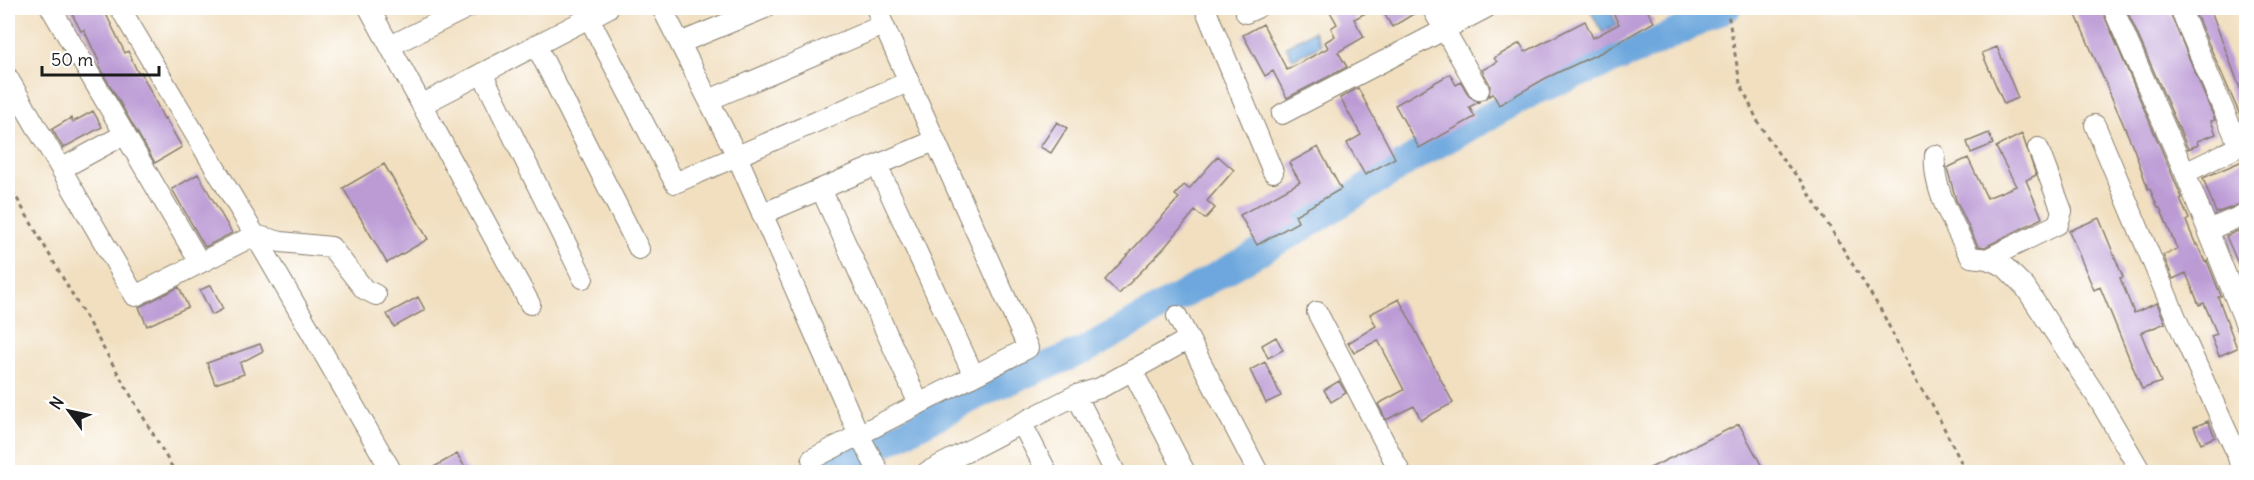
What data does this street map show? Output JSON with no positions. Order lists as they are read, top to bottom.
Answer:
{
  "scale_bar": "50 m",
  "north": "top left"
}
